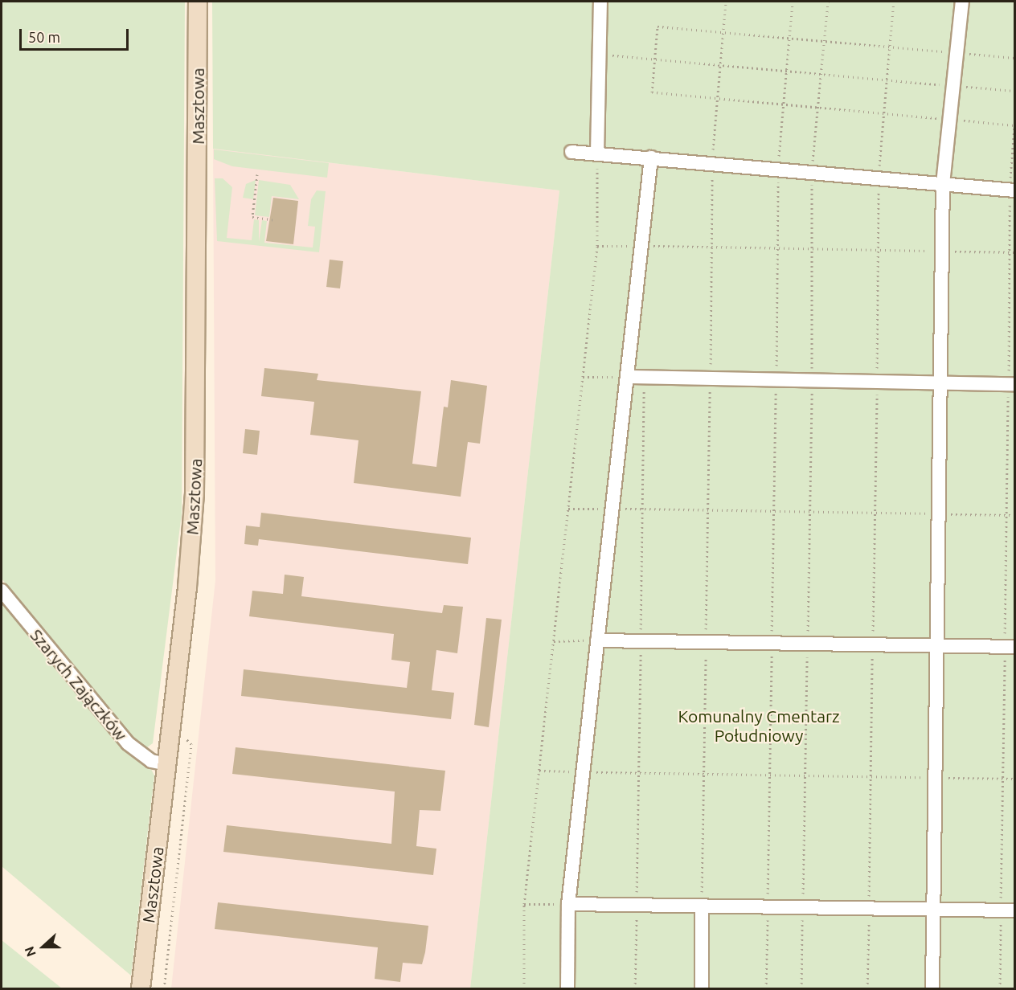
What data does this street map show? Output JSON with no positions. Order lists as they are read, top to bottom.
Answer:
{
  "streets": {
    "street": ["Masztowa", "Szarych Zajączków"]
  },
  "crossings": [
    ["Masztowa", "Szarych Zajączków"]
  ],
  "parks": ["Komunalny Cmentarz Południowy"],
  "scale_bar": "50 m",
  "north": "left"
}
